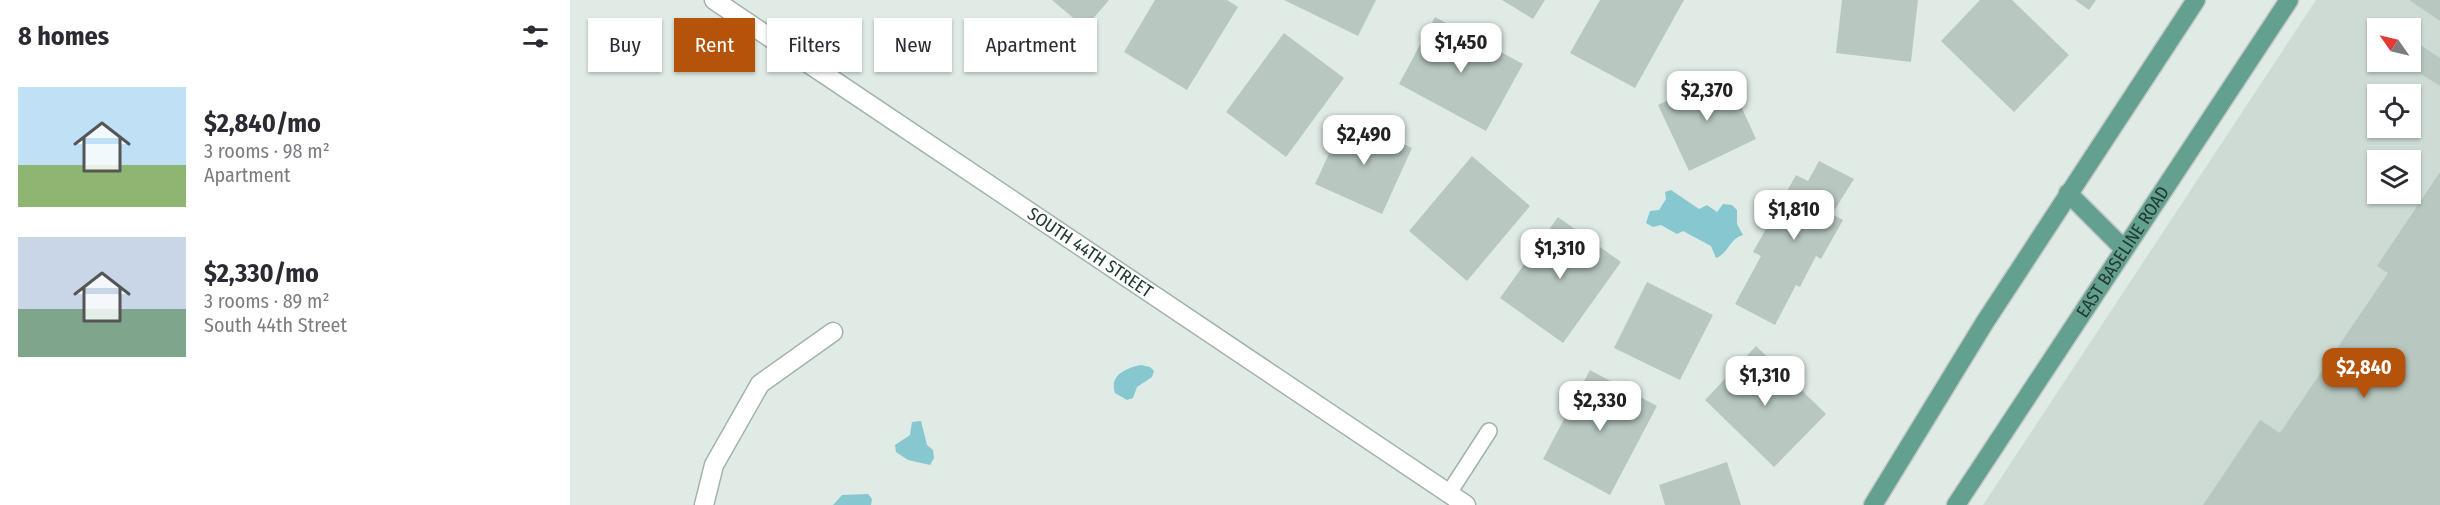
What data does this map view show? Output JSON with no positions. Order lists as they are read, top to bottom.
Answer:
{
  "streets": {
    "main road": ["EAST BASELINE ROAD"],
    "street": ["SOUTH 44TH STREET"]
  },
  "north": "top left",
  "page": {
    "heading": "8 homes",
    "chip": [
      "Buy",
      "Rent",
      "Filters",
      "New",
      "Apartment"
    ],
    "price": [
      "$1,450",
      "$2,370",
      "$2,490",
      "$1,810",
      "$1,310",
      "$2,840",
      "$1,310",
      "$2,330"
    ],
    "list": [
      {
        "name": "$2,840/mo",
        "note": "3 rooms · 98 m² · Apartment"
      },
      {
        "name": "$2,330/mo",
        "note": "3 rooms · 89 m² · South 44th Street"
      }
    ]
  }
}
